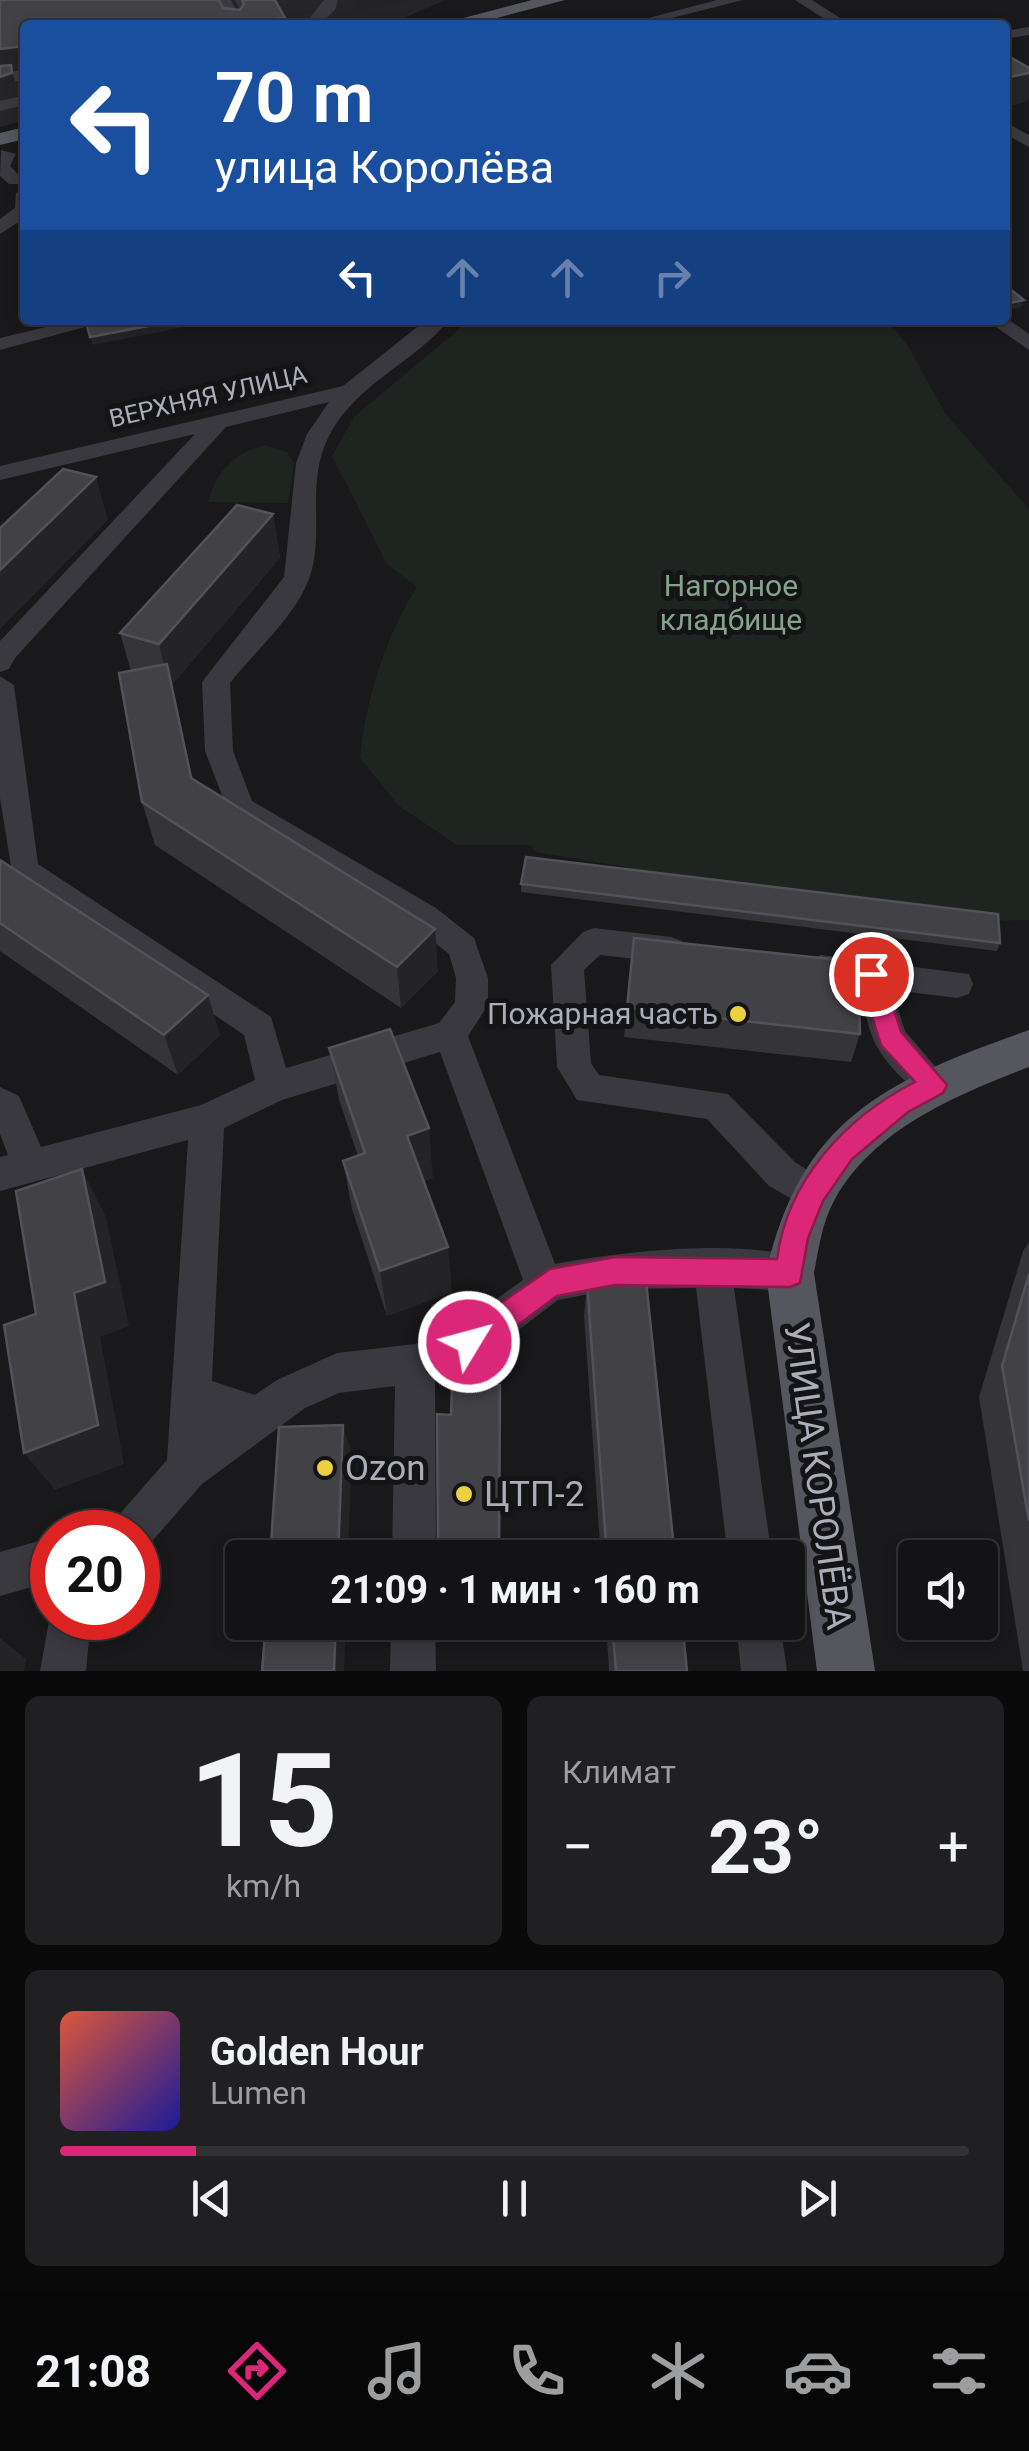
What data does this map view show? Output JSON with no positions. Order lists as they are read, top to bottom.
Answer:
{
  "streets": {
    "main road": ["УЛИЦА КОРОЛЁВА"],
    "street": ["ВЕРХНЯЯ УЛИЦА"]
  },
  "parks": ["Нагорное кладбище"],
  "places": ["Пожарная часть", "Ozon", "ЦТП-2"],
  "page": {
    "turn": ["70 m", "улица Королёва"],
    "limit": "20",
    "trip": "21:09 · 1 мин · 160 m",
    "tile": [
      ["15", "km/h"],
      "Климат"
    ],
    "heat": ["−", "23°", "+"],
    "song": ["Golden Hour", "Lumen"],
    "tabs": "21:08"
  }
}
